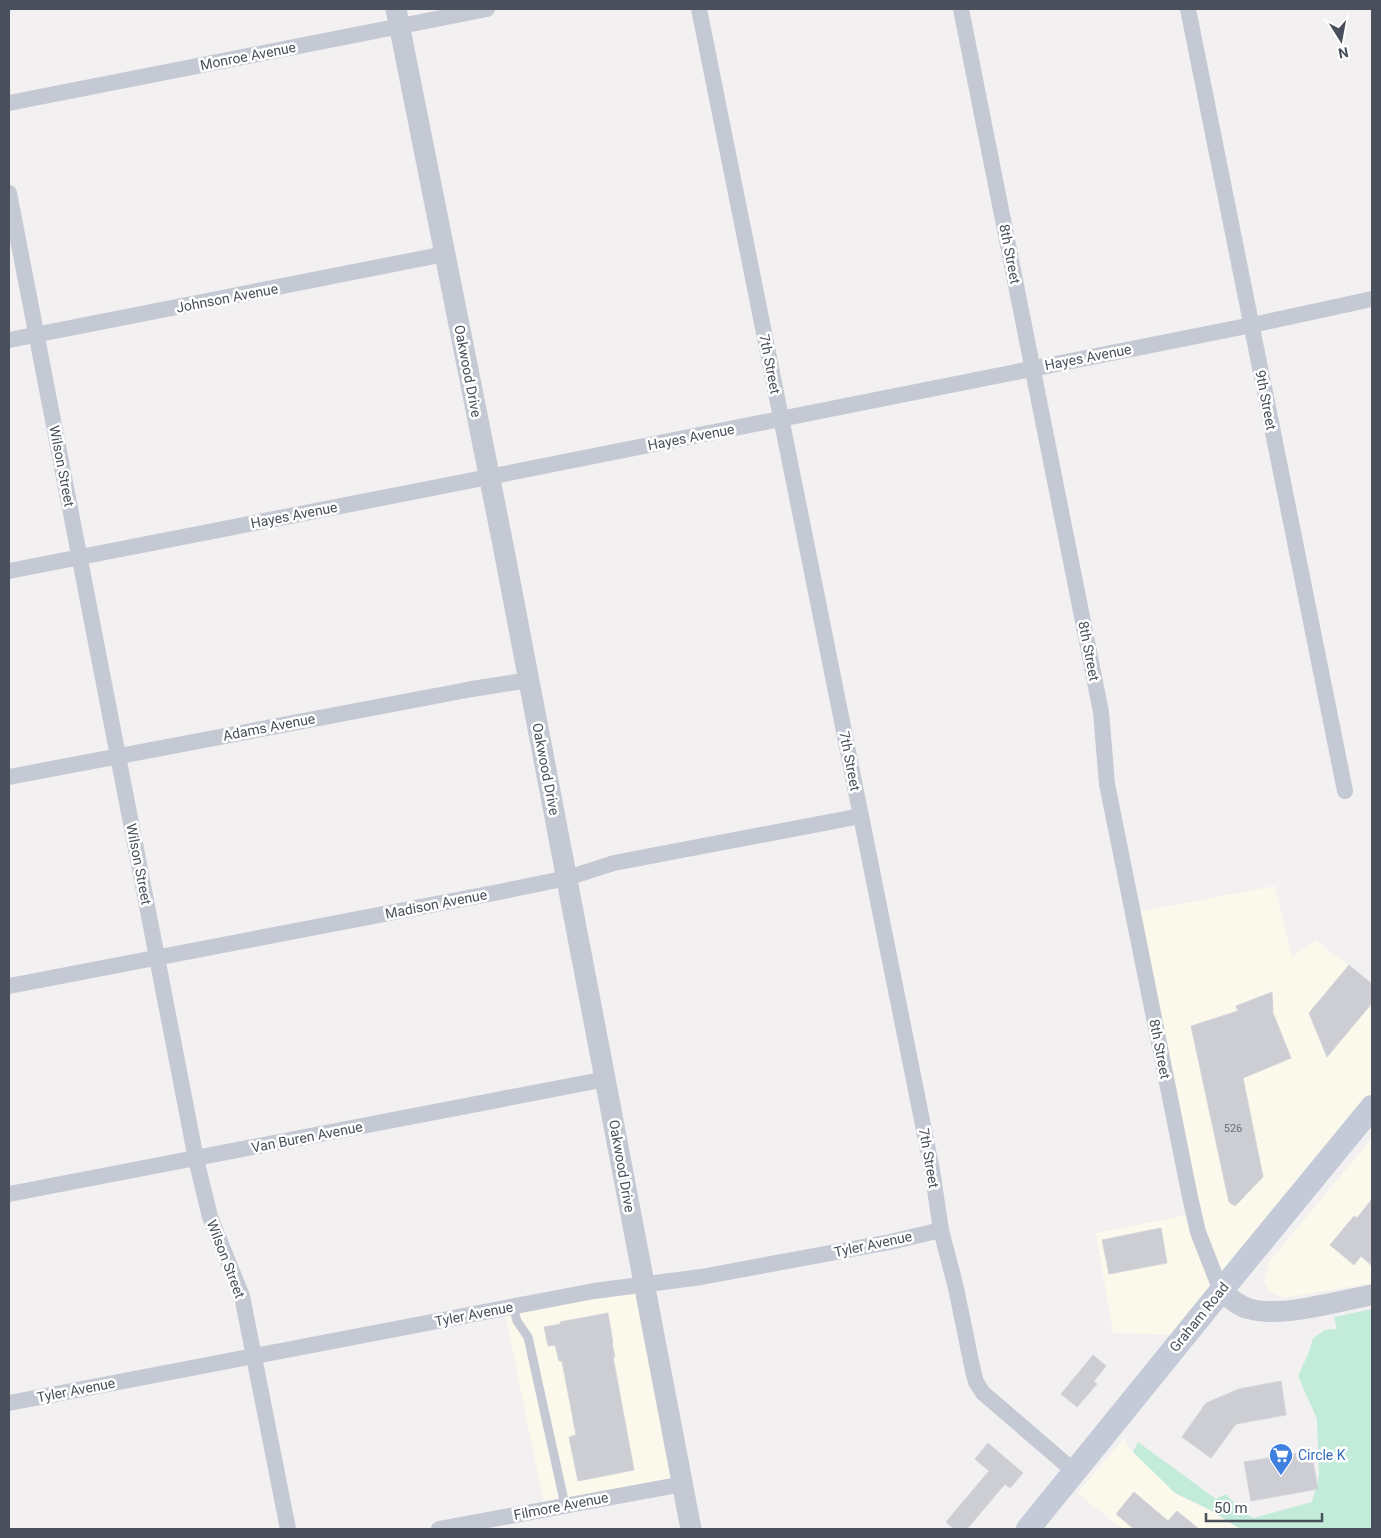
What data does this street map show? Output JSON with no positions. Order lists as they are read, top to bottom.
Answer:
{
  "streets": {
    "main road": ["Graham Road"],
    "street": [
      "Monroe Avenue",
      "8th Street",
      "Johnson Avenue",
      "Hayes Avenue",
      "7th Street",
      "Oakwood Drive",
      "9th Street",
      "Wilson Street",
      "Adams Avenue",
      "Madison Avenue",
      "Van Buren Avenue",
      "Tyler Avenue",
      "Filmore Avenue"
    ]
  },
  "crossings": [
    ["Monroe Avenue", "Oakwood Drive"],
    ["8th Street", "Hayes Avenue"],
    ["8th Street", "Graham Road"],
    ["Johnson Avenue", "Oakwood Drive"],
    ["Johnson Avenue", "Wilson Street"],
    ["Hayes Avenue", "7th Street"],
    ["Hayes Avenue", "Oakwood Drive"],
    ["Hayes Avenue", "9th Street"],
    ["Hayes Avenue", "Wilson Street"],
    ["7th Street", "Madison Avenue"],
    ["7th Street", "Tyler Avenue"],
    ["7th Street", "Graham Road"],
    ["Oakwood Drive", "Adams Avenue"],
    ["Oakwood Drive", "Madison Avenue"],
    ["Oakwood Drive", "Van Buren Avenue"],
    ["Oakwood Drive", "Tyler Avenue"],
    ["Oakwood Drive", "Filmore Avenue"],
    ["Wilson Street", "Adams Avenue"],
    ["Wilson Street", "Madison Avenue"],
    ["Wilson Street", "Van Buren Avenue"],
    ["Wilson Street", "Tyler Avenue"]
  ],
  "places": {
    "supermarket": ["Circle K"]
  },
  "house_numbers": ["526"],
  "scale_bar": "50 m",
  "north": "bottom"
}
